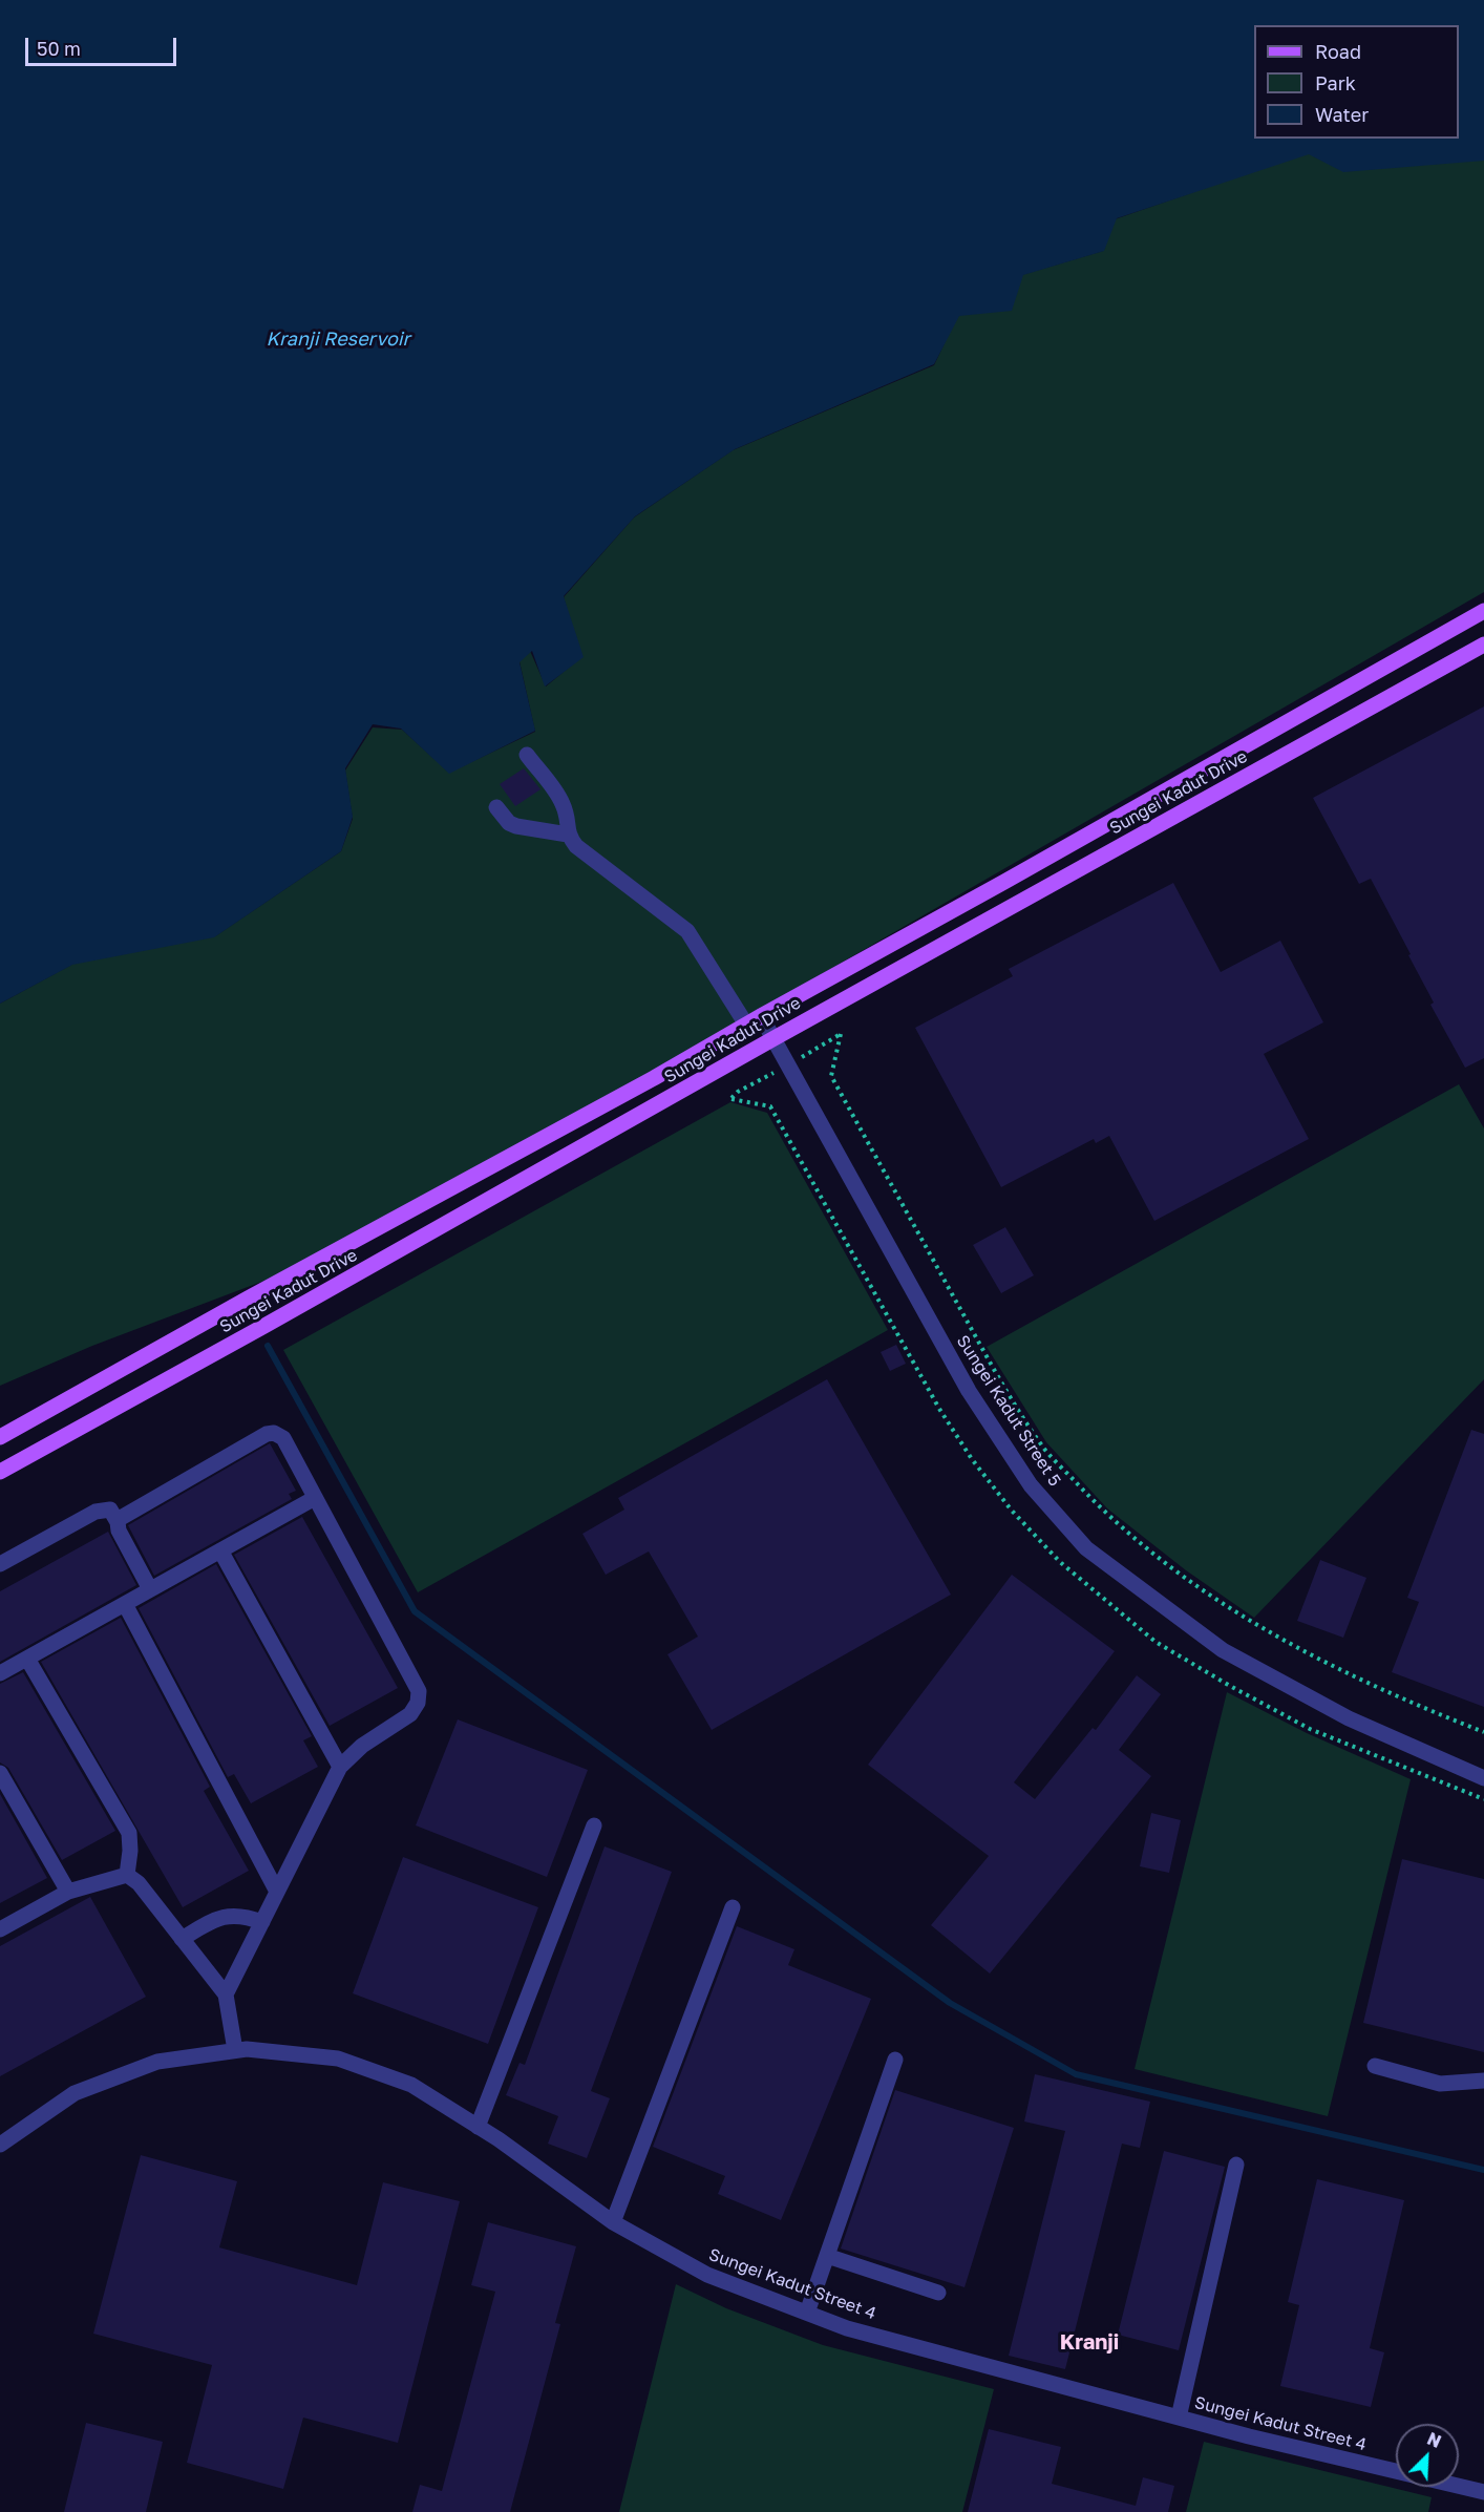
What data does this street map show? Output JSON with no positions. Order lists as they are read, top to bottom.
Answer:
{
  "streets": {
    "main road": ["Sungei Kadut Drive"],
    "street": ["Sungei Kadut Street 5", "Sungei Kadut Street 4"]
  },
  "crossings": [
    ["Sungei Kadut Drive", "Sungei Kadut Street 5"]
  ],
  "districts": ["Kranji"],
  "water": ["Kranji Reservoir"],
  "legend": ["Road", "Park", "Water"],
  "scale_bar": "50 m",
  "north": "top right"
}
